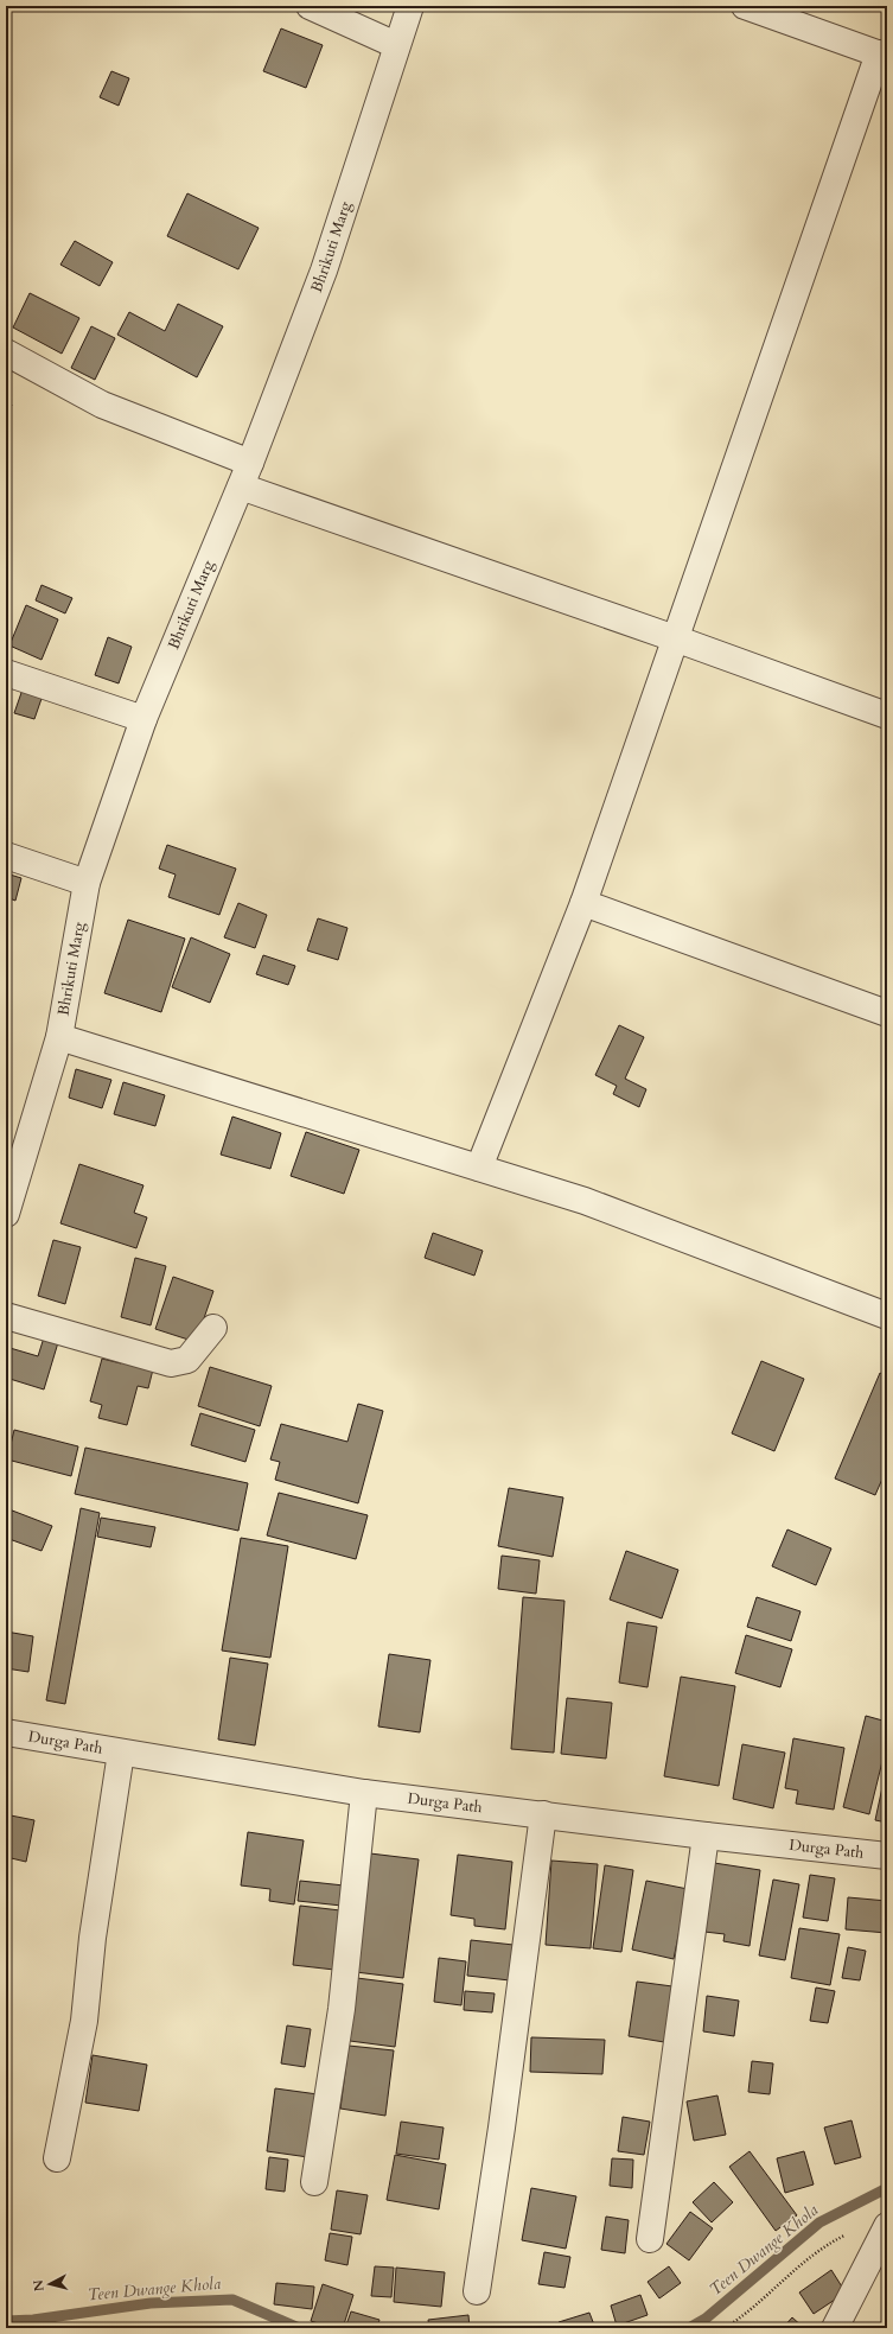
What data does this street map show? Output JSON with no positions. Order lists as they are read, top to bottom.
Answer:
{
  "streets": {
    "street": ["Bhrikuti Marg", "Durga Path"]
  },
  "water": ["Teen Dwange Khola"],
  "north": "left"
}
